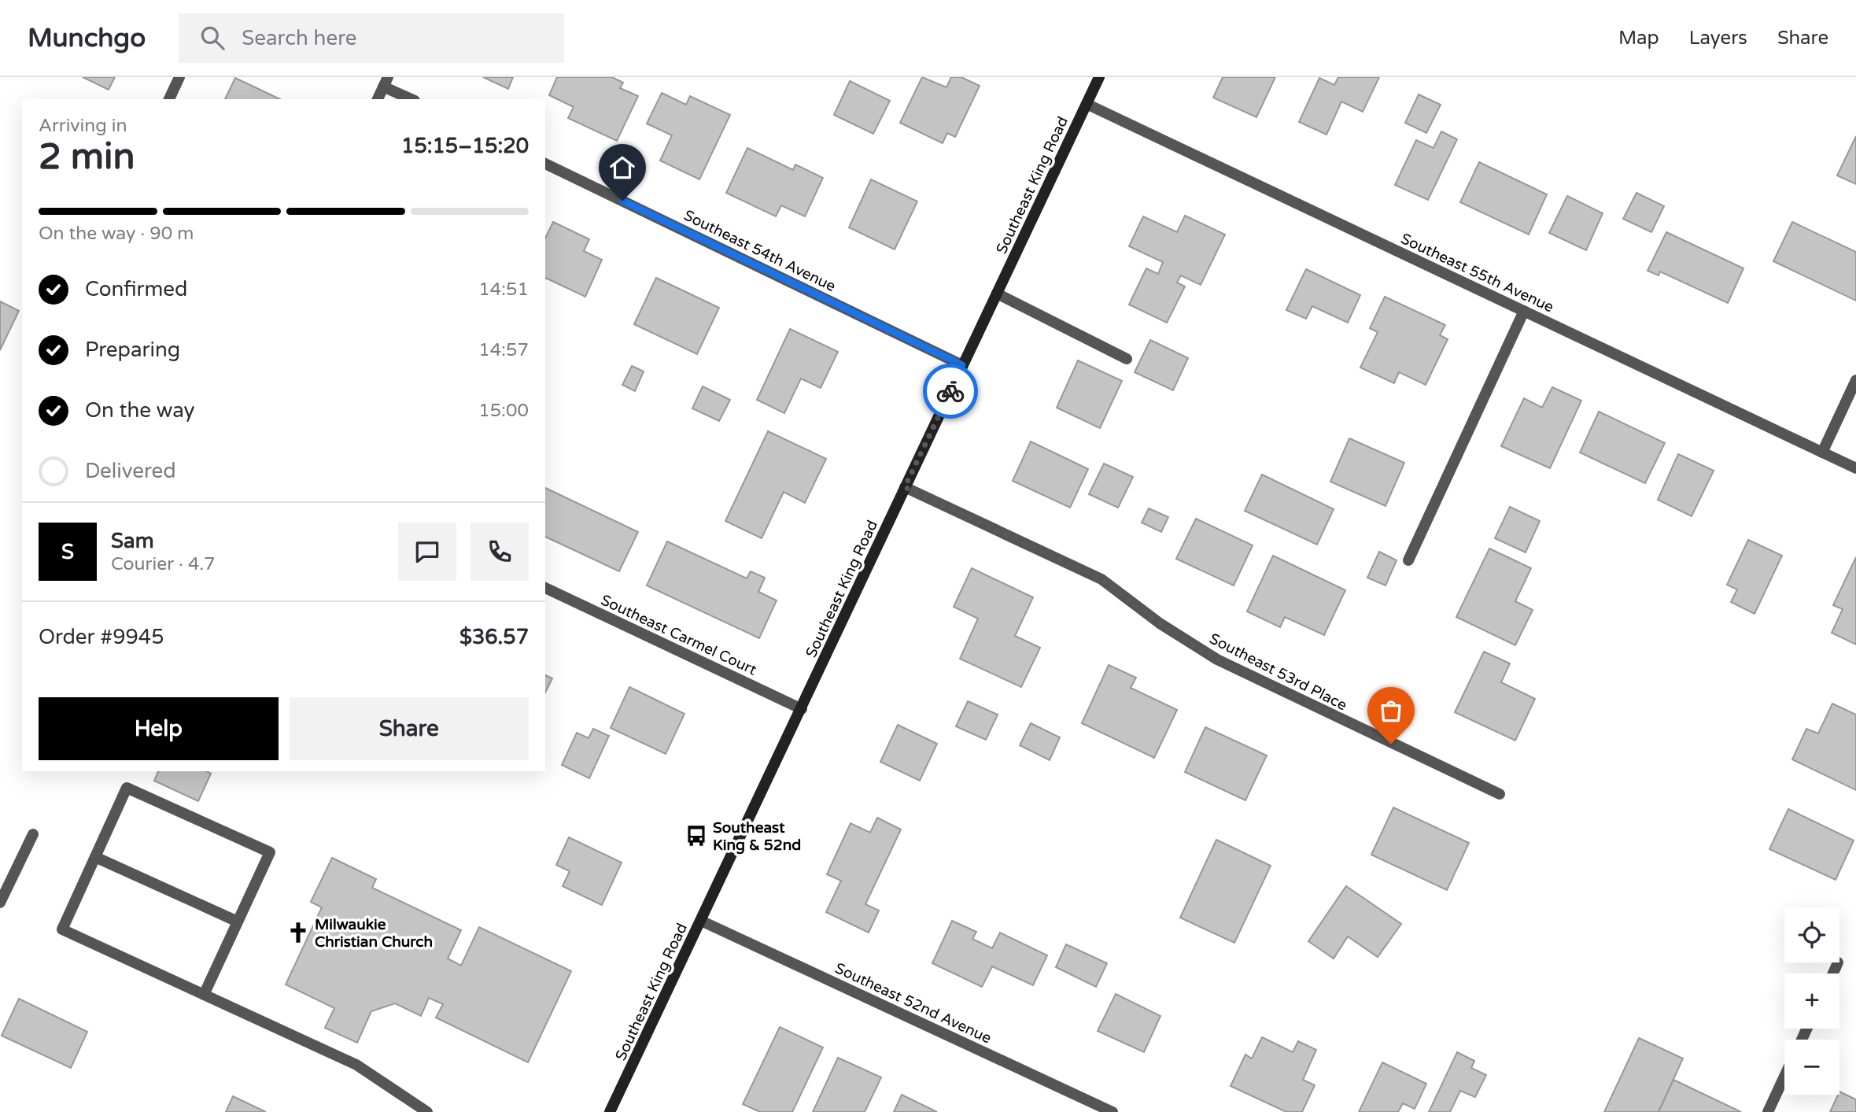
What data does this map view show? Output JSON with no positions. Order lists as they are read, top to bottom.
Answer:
{
  "streets": {
    "main road": ["Southeast King Road"],
    "street": [
      "Southeast 54th Avenue",
      "Southeast 55th Avenue",
      "Southeast Carmel Court",
      "Southeast 53rd Place",
      "Southeast 52nd Avenue"
    ]
  },
  "crossings": [
    ["Southeast King Road", "Southeast 54th Avenue"],
    ["Southeast King Road", "Southeast 55th Avenue"],
    ["Southeast King Road", "Southeast Carmel Court"],
    ["Southeast King Road", "Southeast 53rd Place"],
    ["Southeast King Road", "Southeast 52nd Avenue"]
  ],
  "places": {
    "bus stop": ["Southeast King & 52nd"],
    "church": ["Milwaukie Christian Church"]
  },
  "page": {
    "header": "Munchgo",
    "search": "Search here",
    "nav": ["Map", "Layers", "Share"],
    "heading": ["2 min", "Arriving in", "15:15–15:20"],
    "panel": [
      "Sam",
      "Courier · 4.7",
      "Order #9945",
      "$36.57"
    ],
    "bar": "On the way · 90 m",
    "list": [
      ["Confirmed", "14:51"],
      ["Preparing", "14:57"],
      ["On the way", "15:00"],
      "Delivered"
    ],
    "round": "S",
    "buttons": ["Help", "Share"],
    "map_buttons": ["+", "−"]
  }
}
